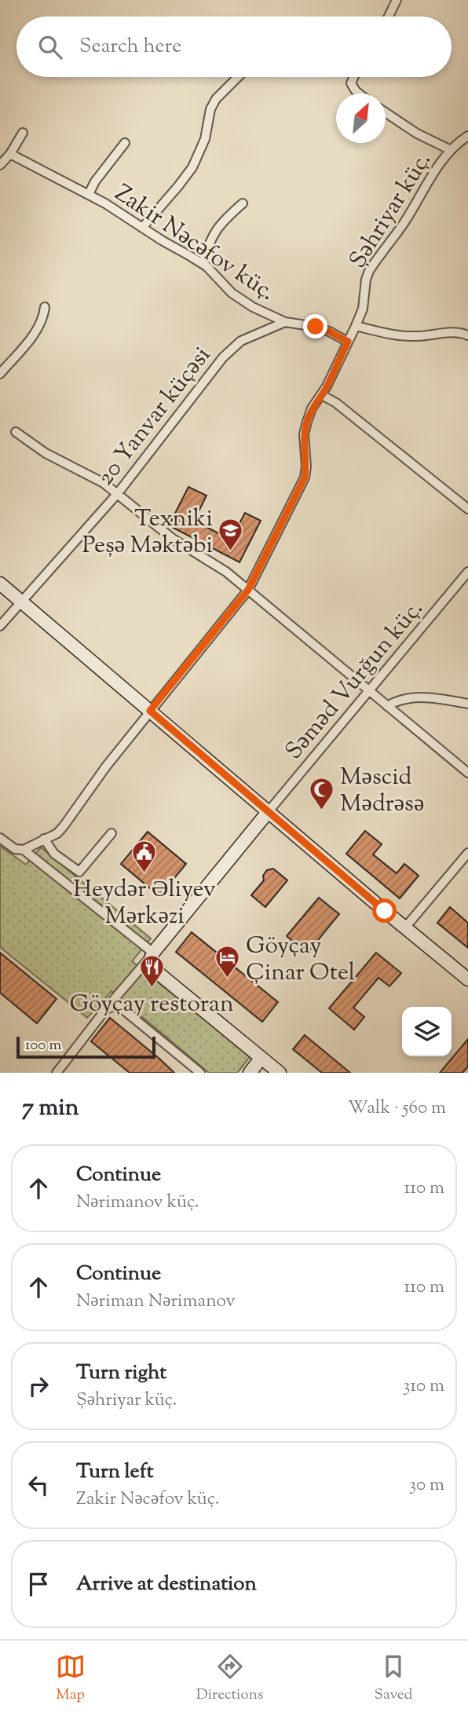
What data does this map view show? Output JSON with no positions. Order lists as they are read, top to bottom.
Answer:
{
  "streets": {
    "street": [
      "Şəhriyar küç.",
      "Zakir Nəcəfov küç.",
      "20 Yanvar küçəsi",
      "Səməd Vurğun küç."
    ]
  },
  "crossings": [
    ["Şəhriyar küç.", "Zakir Nəcəfov küç."],
    ["Zakir Nəcəfov küç.", "20 Yanvar küçəsi"]
  ],
  "places": {
    "school or university": ["Texniki Peşə Məktəbi"],
    "mosque": ["Məscid Mədrəsə"],
    "public building": ["Heydər Əliyev Mərkəzi"],
    "hotel": ["Göyçay Çinar Otel"],
    "restaurant": ["Göyçay restoran"]
  },
  "scale_bar": "100 m",
  "north": "top right",
  "page": {
    "search": "Search here",
    "scale": "100 m",
    "heading": ["7 min", "Walk · 560 m"],
    "list": [
      ["Continue", "Nərimanov küç.", "110 m"],
      ["Continue", "Nəriman Nərimanov", "110 m"],
      ["Turn right", "Şəhriyar küç.", "310 m"],
      ["Turn left", "Zakir Nəcəfov küç.", "30 m"],
      "Arrive at destination"
    ],
    "nav": ["Map", "Directions", "Saved"]
  }
}
